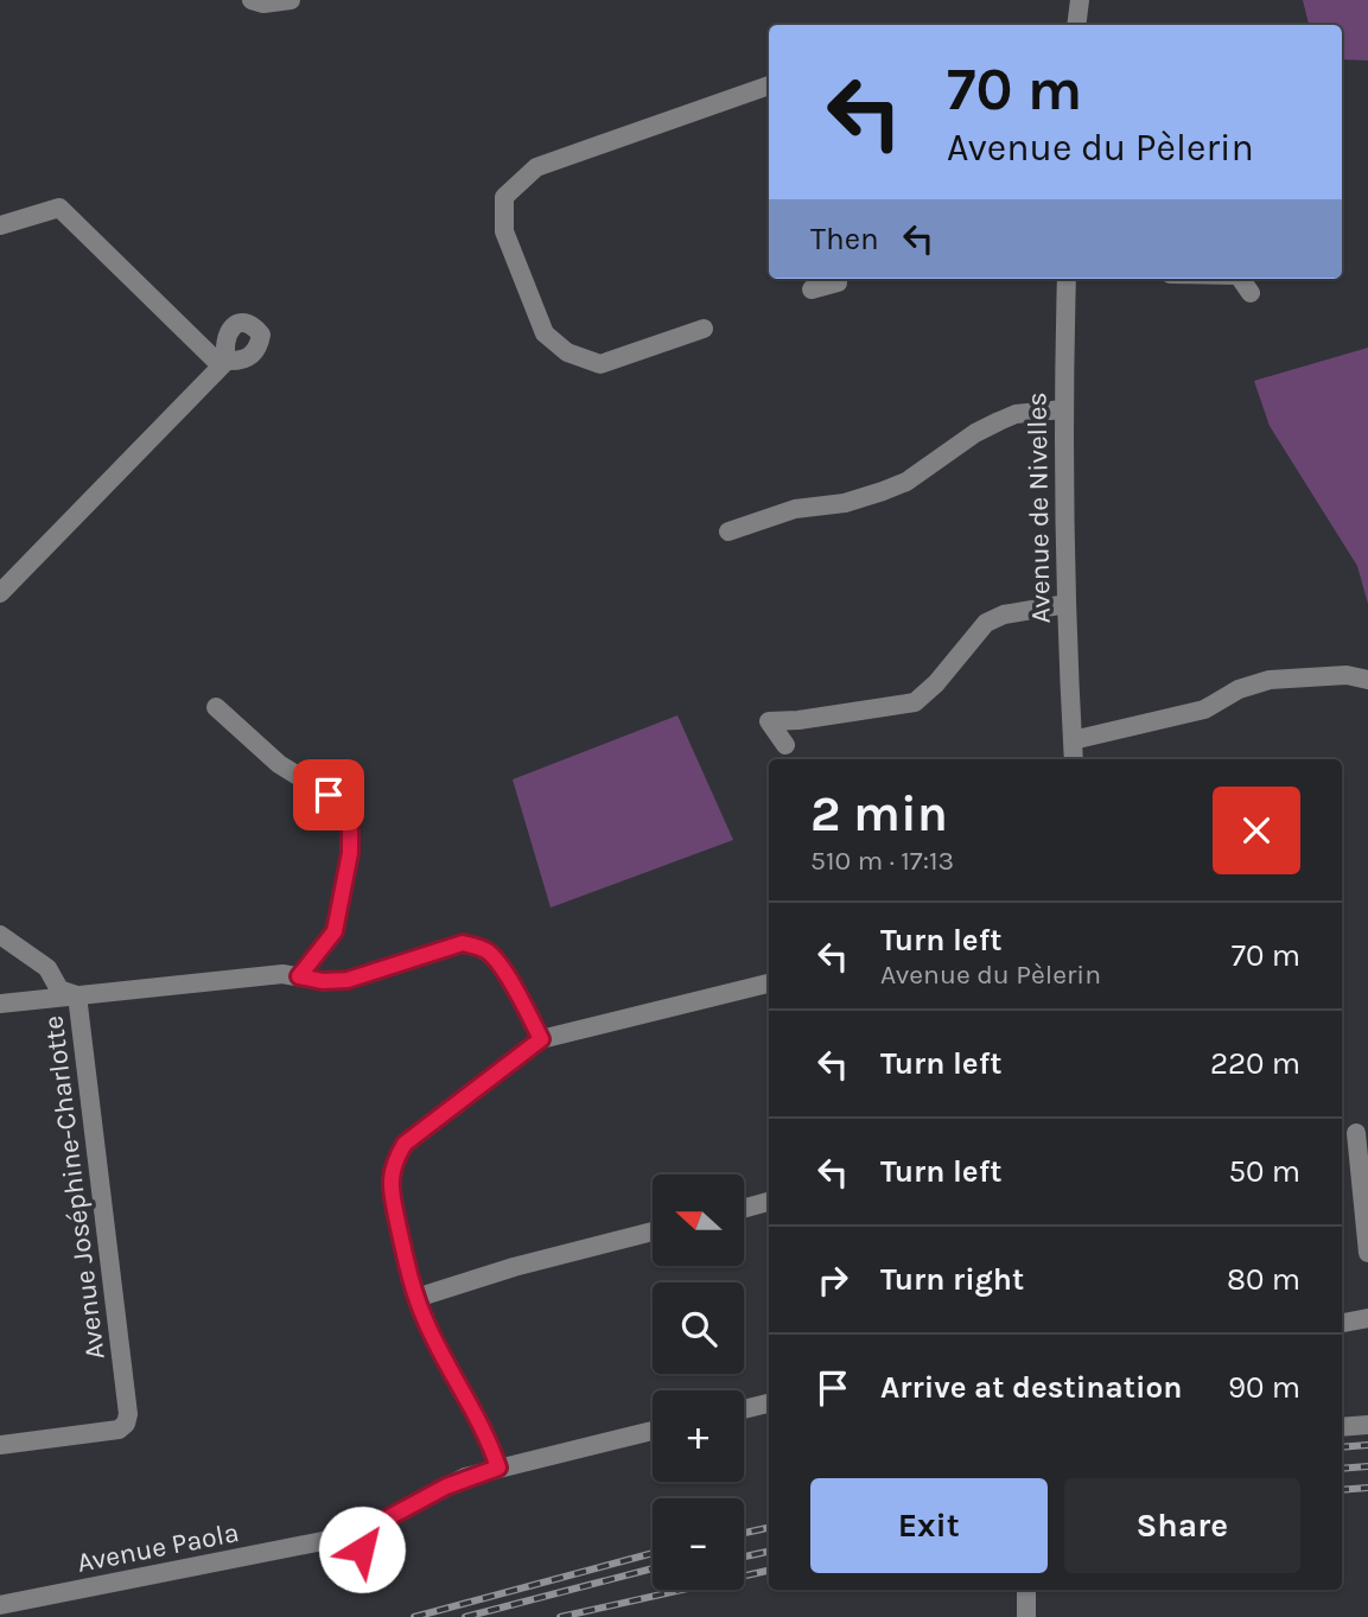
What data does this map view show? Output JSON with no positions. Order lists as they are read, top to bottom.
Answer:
{
  "streets": {
    "street": ["Avenue de Nivelles", "Avenue Joséphine-Charlotte", "Avenue Paola"]
  },
  "north": "left",
  "page": {
    "turn": ["70 m", "Avenue du Pèlerin"],
    "then": "Then",
    "heading": ["2 min", "510 m · 17:13"],
    "list": [
      {
        "name": "Turn left",
        "note": "Avenue du Pèlerin",
        "value": "70 m"
      },
      {
        "name": "Turn left",
        "value": "220 m"
      },
      {
        "name": "Turn left",
        "value": "50 m"
      },
      {
        "name": "Turn right",
        "value": "80 m"
      },
      {
        "name": "Arrive at destination",
        "value": "90 m"
      }
    ],
    "map_buttons": ["+", "−"],
    "buttons": ["Exit", "Share"]
  }
}
